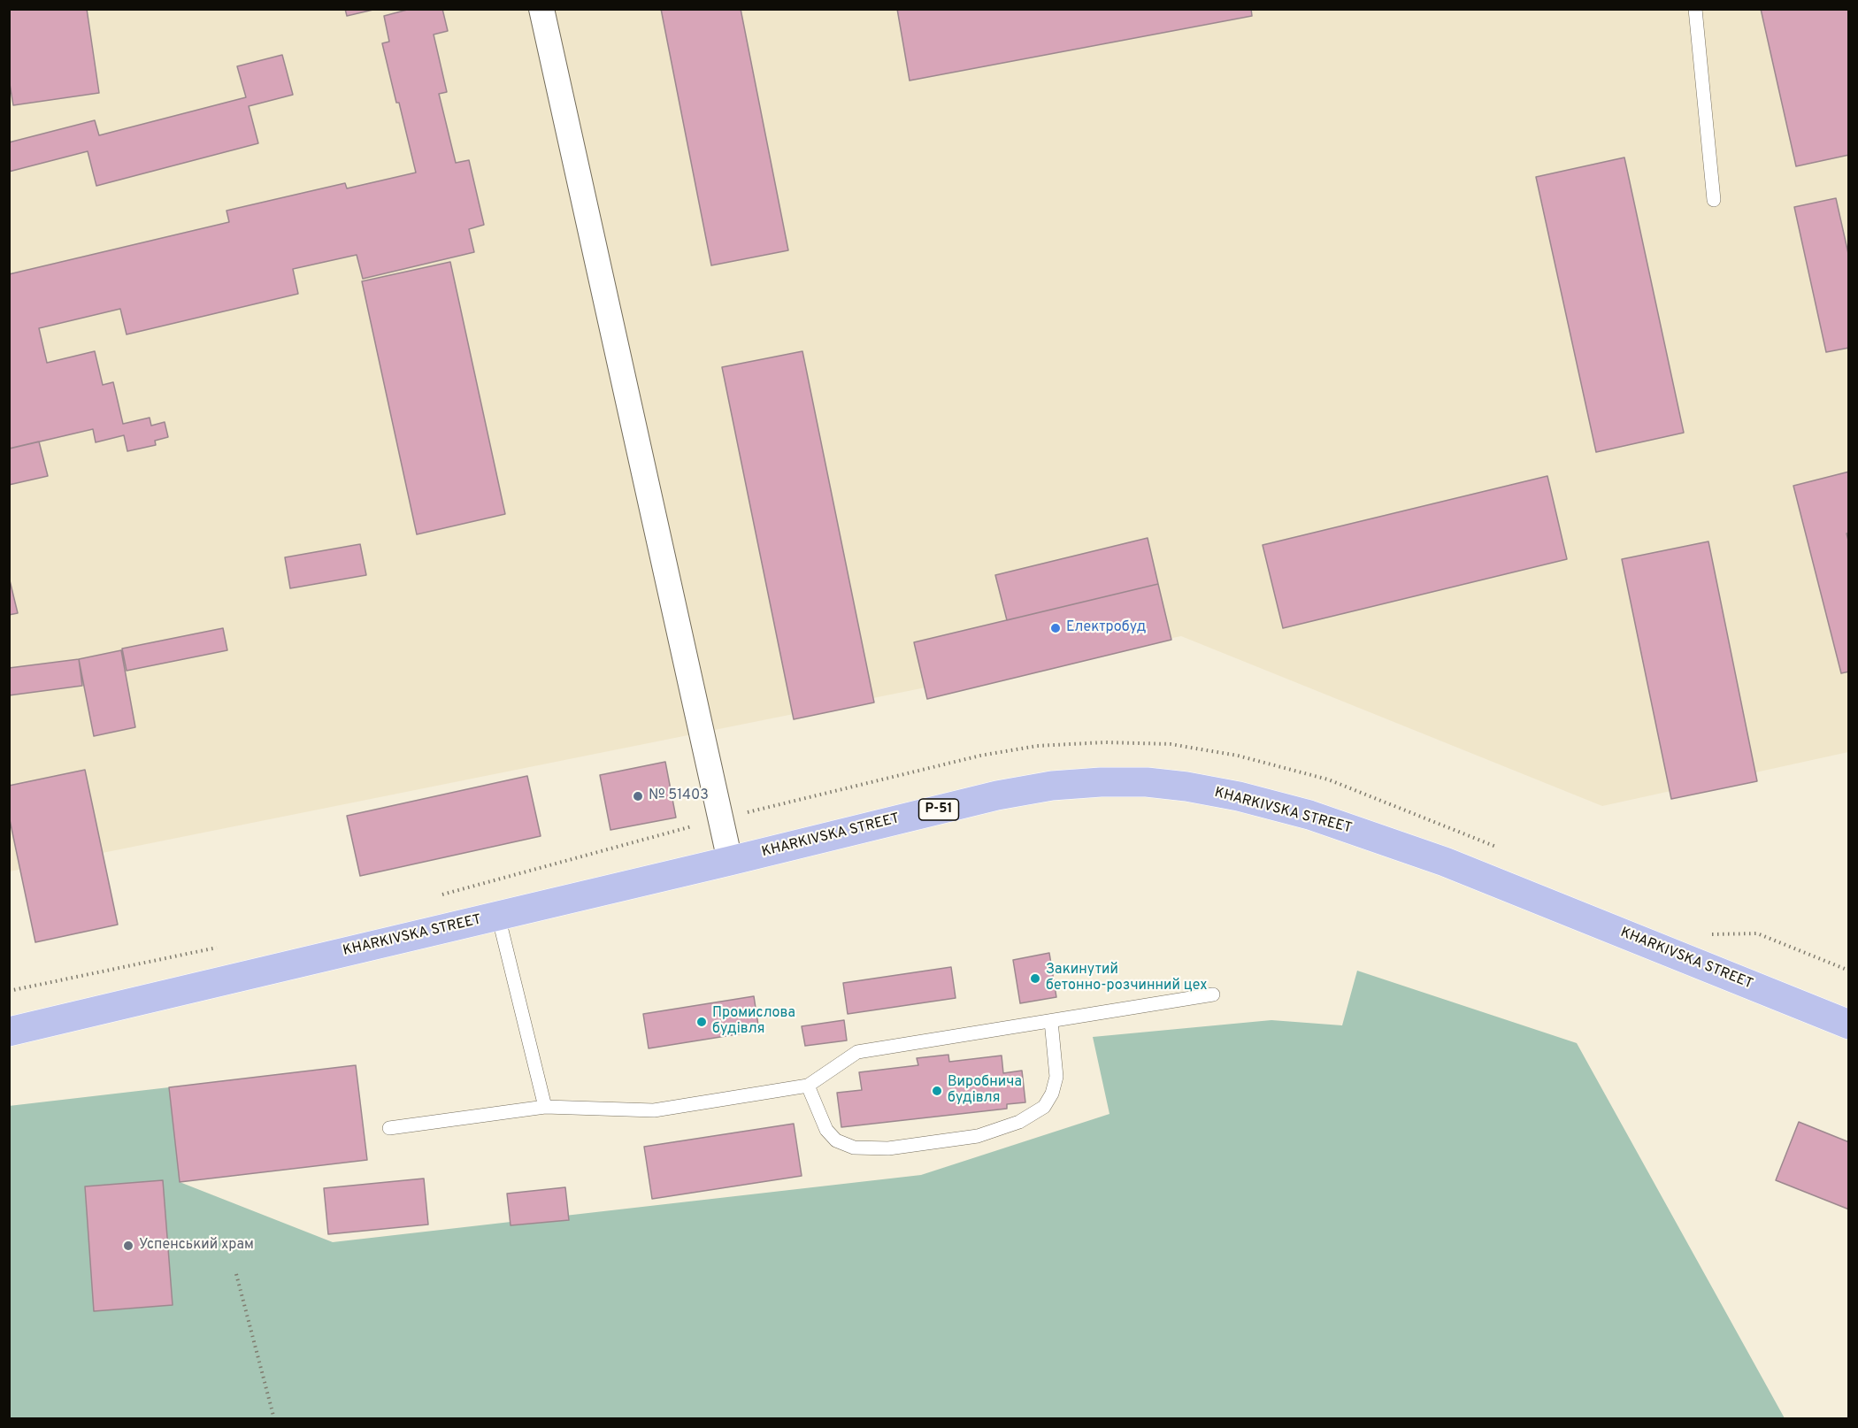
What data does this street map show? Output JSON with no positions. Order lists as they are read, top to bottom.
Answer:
{
  "streets": {
    "main road": ["Р-51", "KHARKIVSKA STREET"]
  },
  "places": [
    "Електробуд",
    "№ 51403",
    "Закинутий бетонно-розчинний цех",
    "Промислова будівля",
    "Виробнича будівля",
    "Успенський храм"
  ]
}
